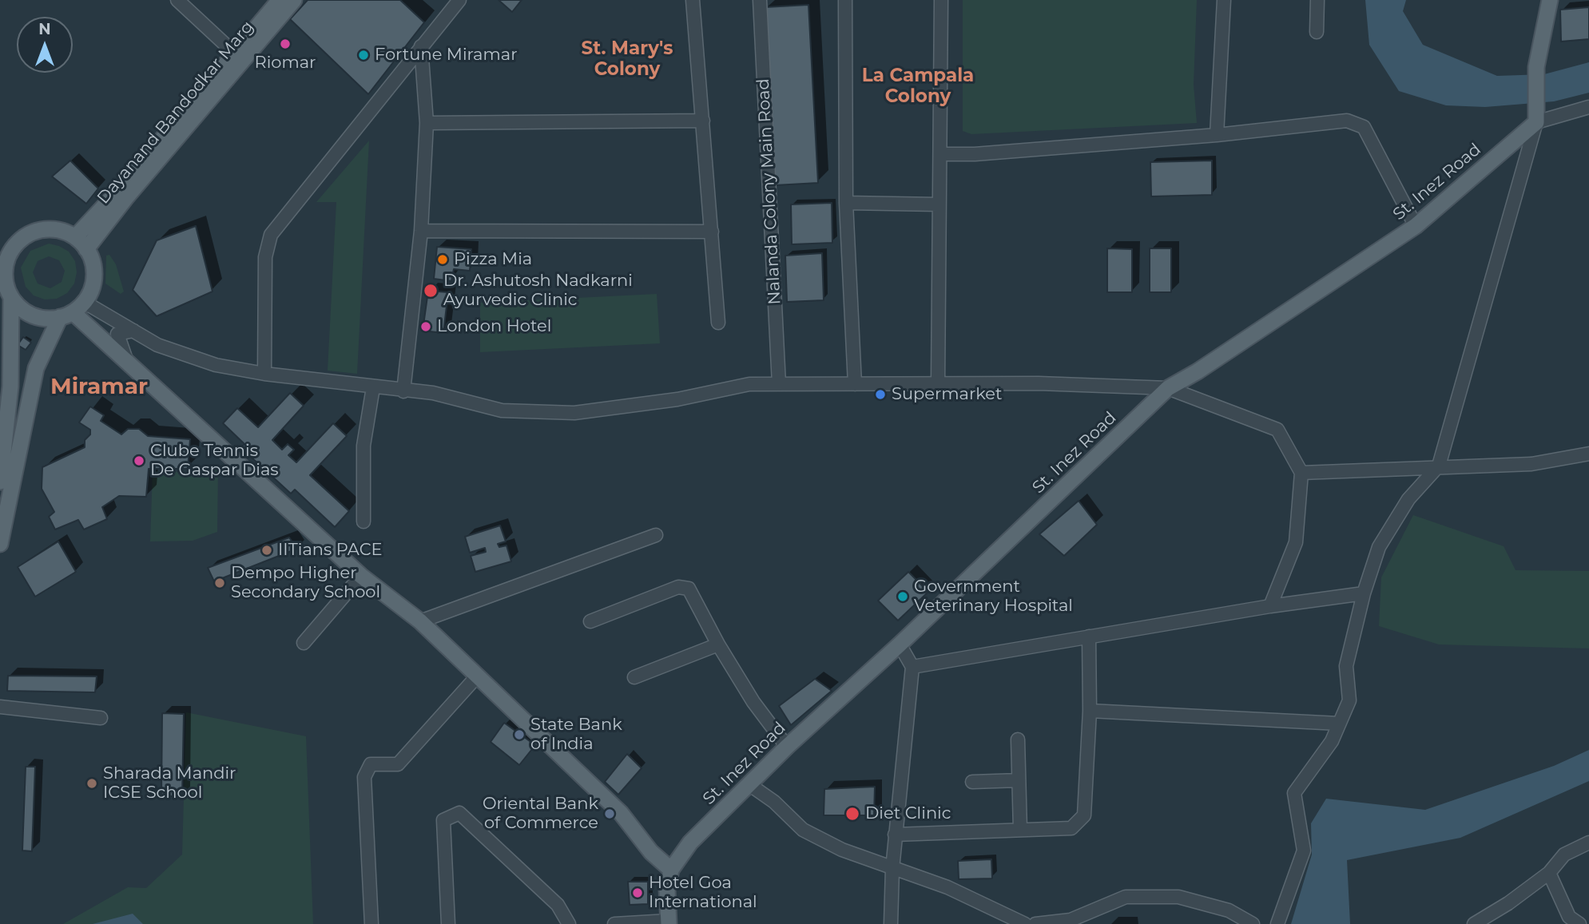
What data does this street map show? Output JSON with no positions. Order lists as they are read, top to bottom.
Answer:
{
  "streets": {
    "main road": ["Dayanand Bandodkar Marg", "St. Inez Road"],
    "street": ["Nalanda Colony Main Road"]
  },
  "districts": ["St. Mary's Colony", "La Campala Colony", "Miramar"],
  "places": [
    "Riomar",
    "Fortune Miramar",
    "Pizza Mia",
    "Dr. Ashutosh Nadkarni Ayurvedic Clinic",
    "London Hotel",
    "Supermarket",
    "Clube Tennis De Gaspar Dias",
    "IITians PACE",
    "Dempo Higher Secondary School",
    "Government Veterinary Hospital",
    "State Bank of India",
    "Sharada Mandir ICSE School",
    "Oriental Bank of Commerce",
    "Diet Clinic",
    "Hotel Goa International"
  ],
  "north": "top"
}
